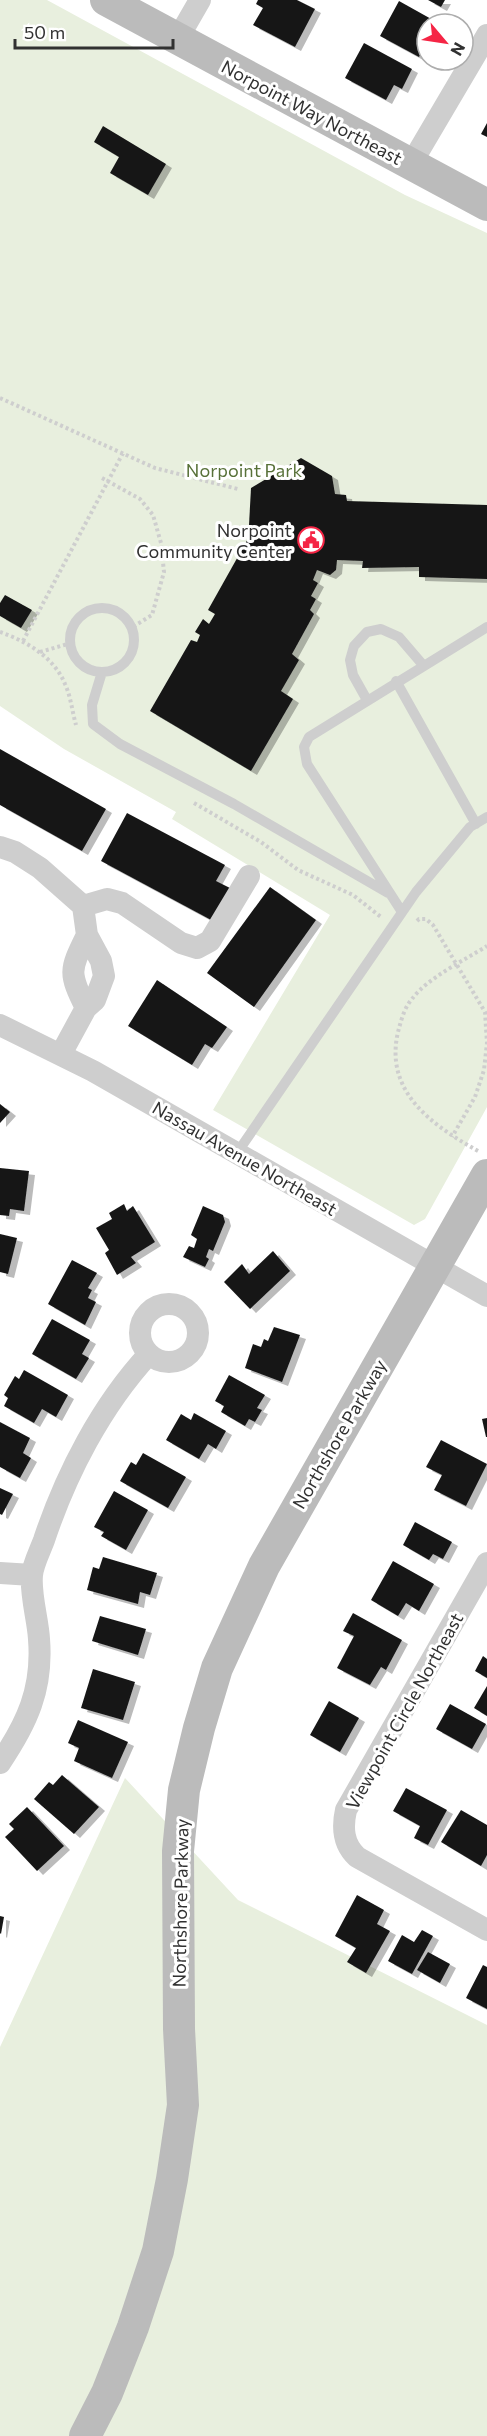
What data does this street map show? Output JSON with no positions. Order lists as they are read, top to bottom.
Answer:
{
  "streets": {
    "street": [
      "Norpoint Way Northeast",
      "Nassau Avenue Northeast",
      "Northshore Parkway",
      "Viewpoint Circle Northeast"
    ]
  },
  "crossings": [
    ["Nassau Avenue Northeast", "Northshore Parkway"]
  ],
  "parks": ["Norpoint Park"],
  "places": {
    "public building": ["Norpoint Community Center"]
  },
  "scale_bar": "50 m",
  "north": "bottom right"
}
